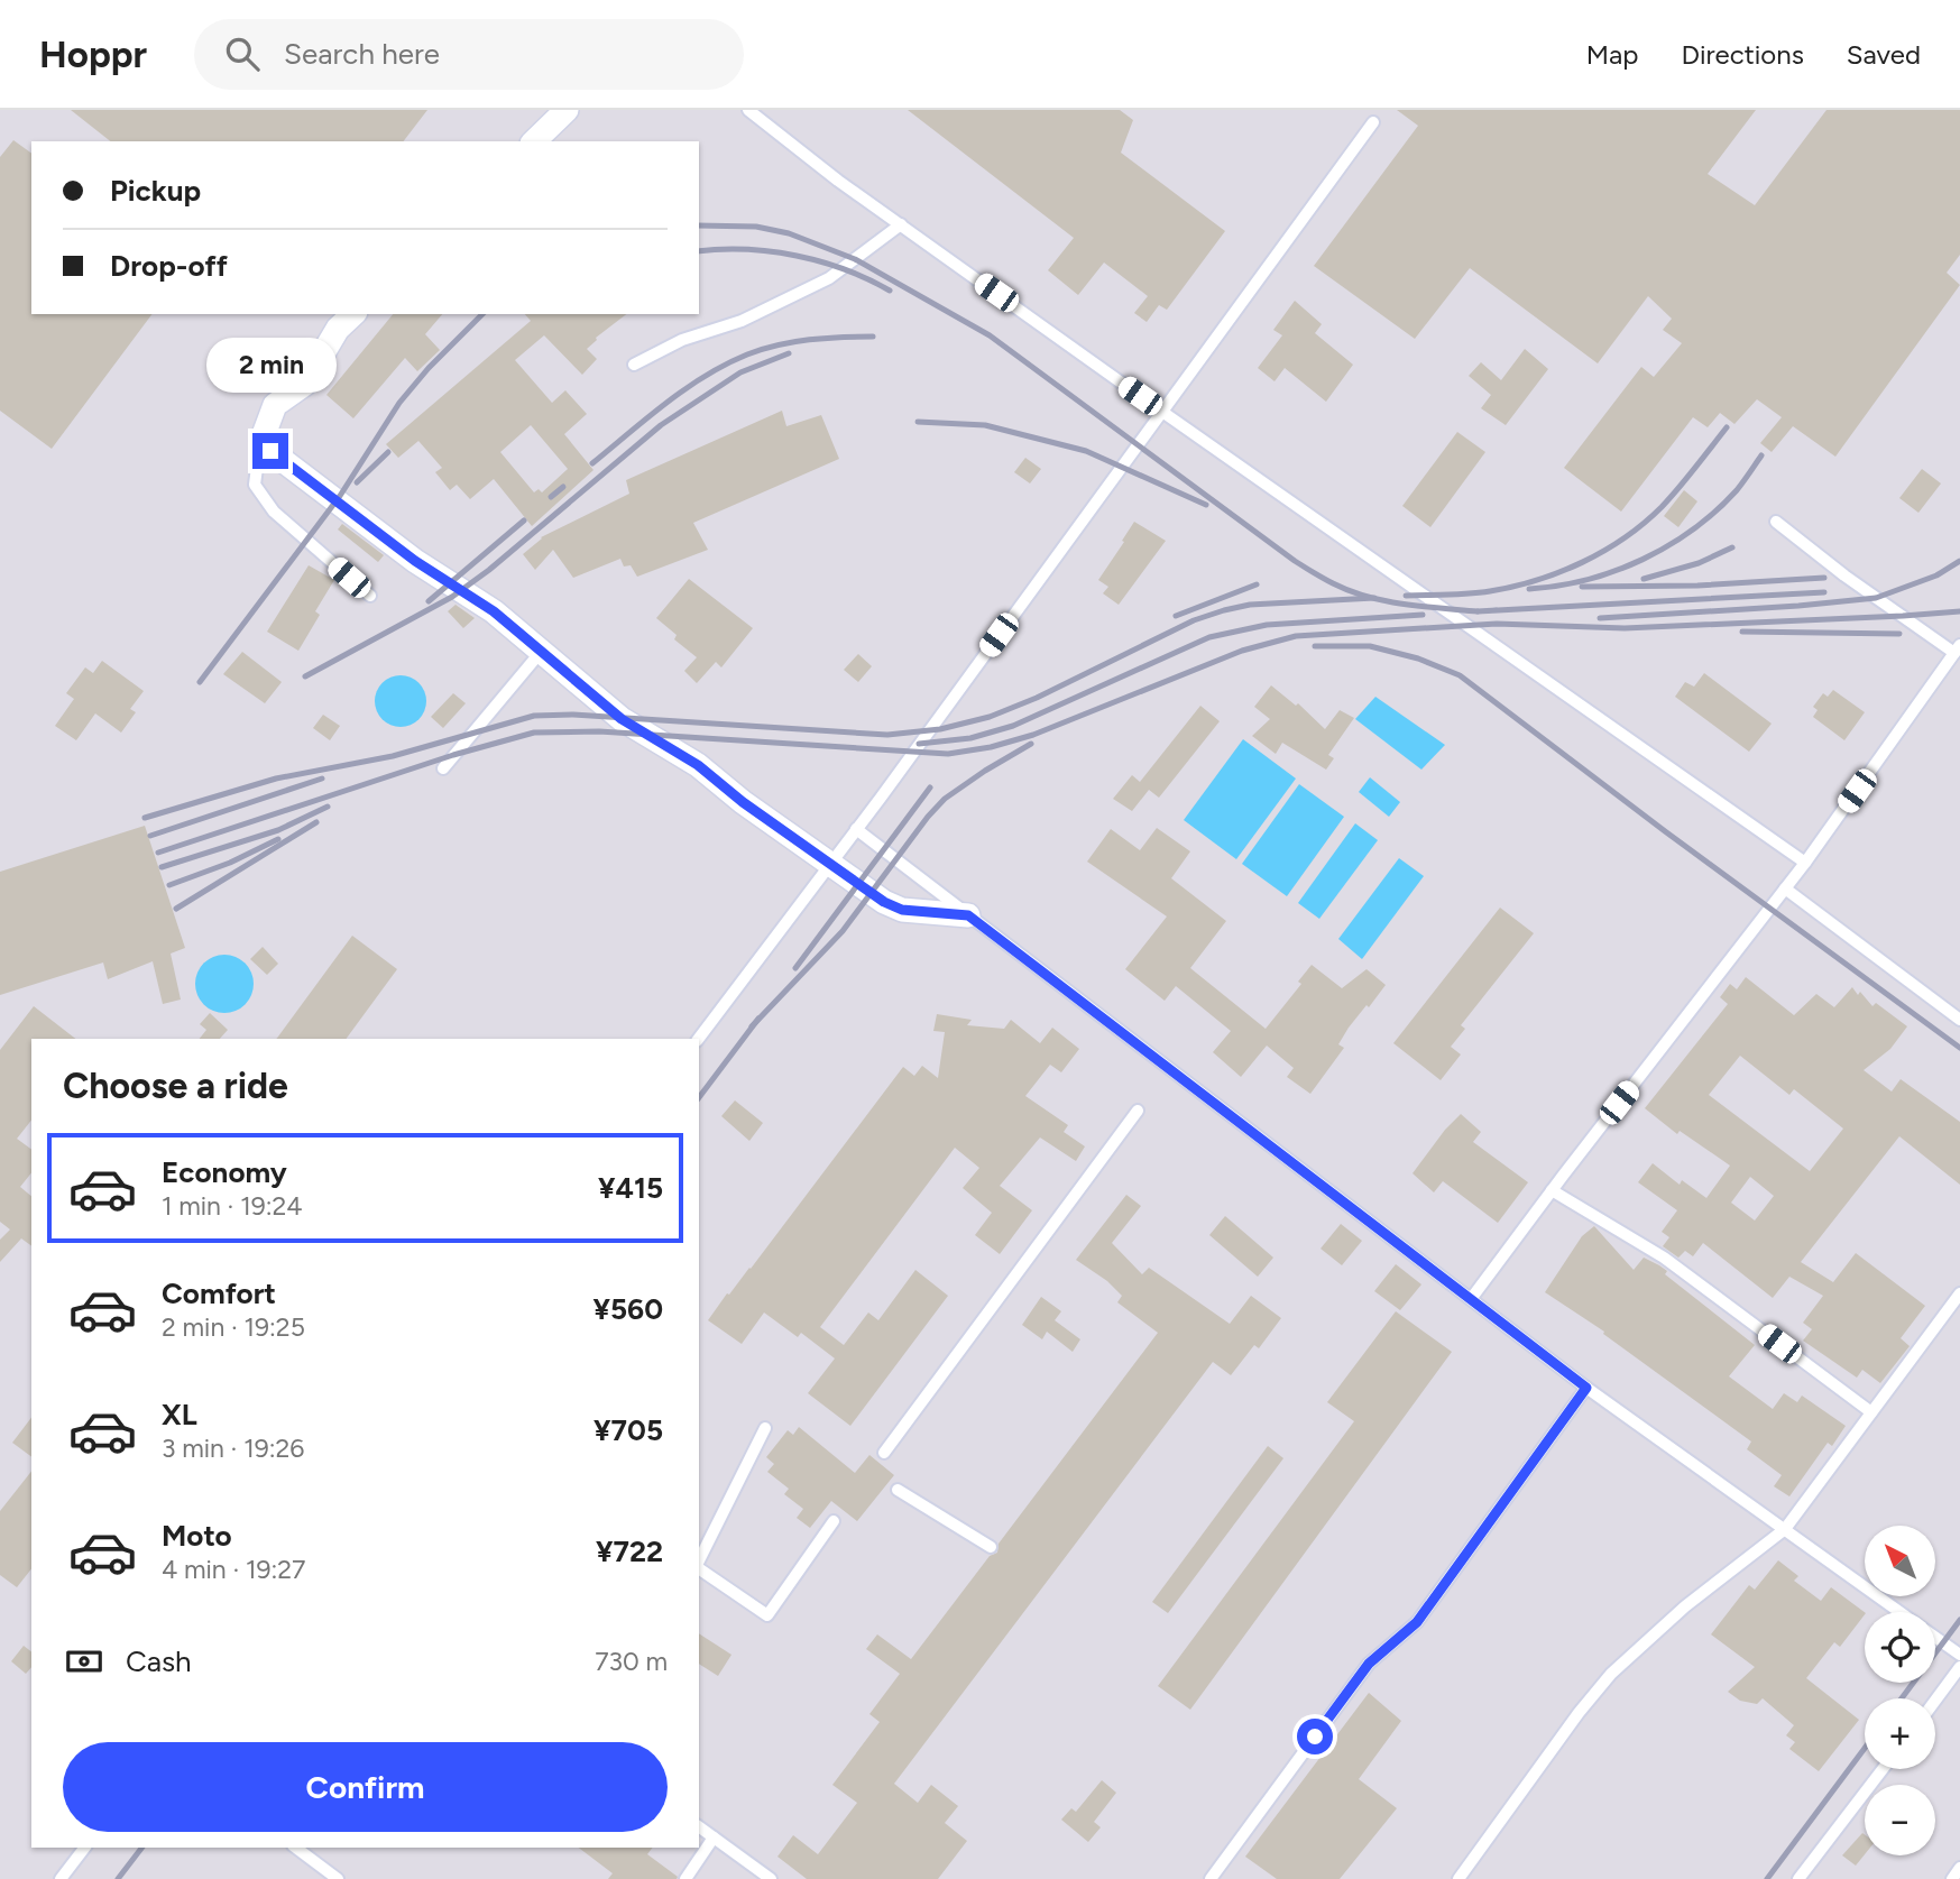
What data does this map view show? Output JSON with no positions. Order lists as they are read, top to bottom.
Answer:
{
  "north": "top left",
  "page": {
    "header": "Hoppr",
    "search": "Search here",
    "nav": ["Map", "Directions", "Saved"],
    "banner": ["Pickup", "Drop-off"],
    "bubble": "2 min",
    "heading": "Choose a ride",
    "list": [
      {
        "name": "Economy",
        "note": "1 min · 19:24",
        "value": "¥415"
      },
      {
        "name": "Comfort",
        "note": "2 min · 19:25",
        "value": "¥560"
      },
      {
        "name": "XL",
        "note": "3 min · 19:26",
        "value": "¥705"
      },
      {
        "name": "Moto",
        "note": "4 min · 19:27",
        "value": "¥722"
      }
    ],
    "map_buttons": ["+", "−"],
    "pay": ["Cash", "730 m"],
    "buttons": "Confirm"
  }
}
